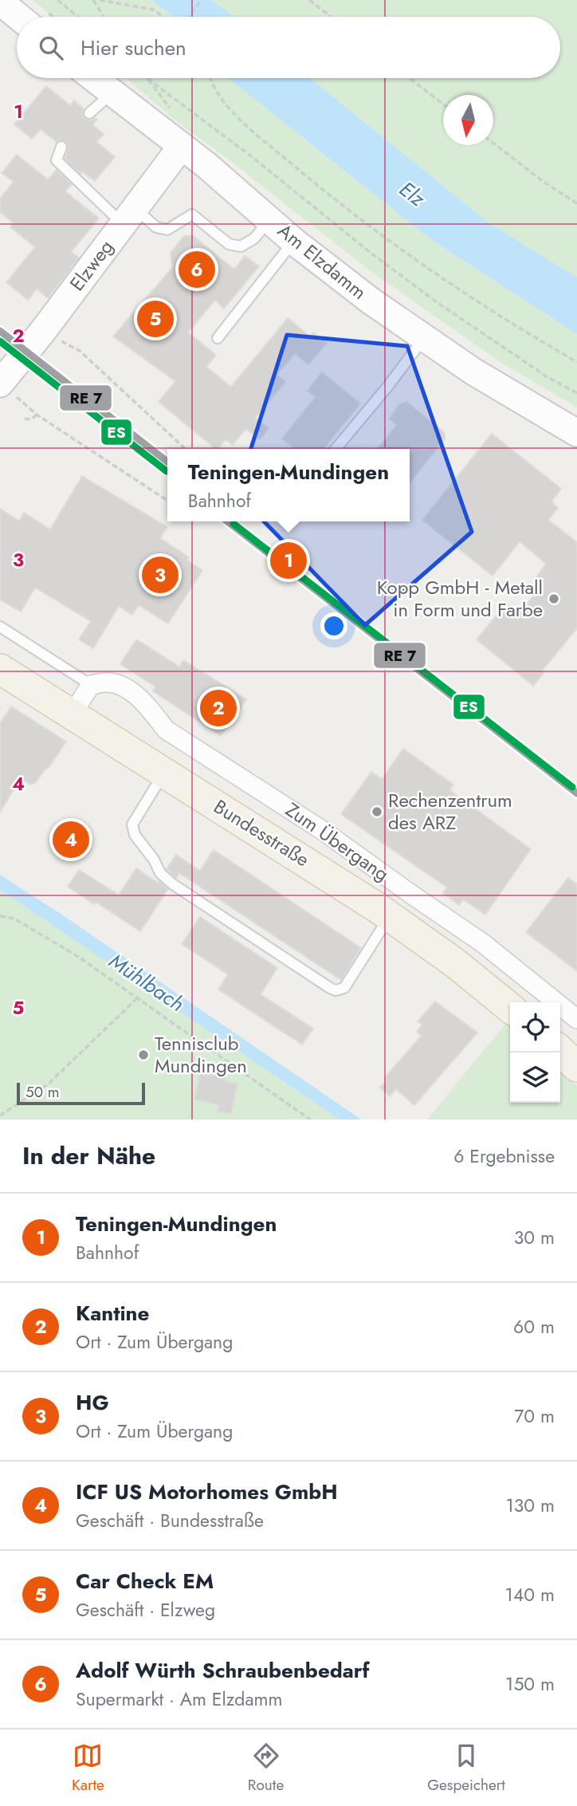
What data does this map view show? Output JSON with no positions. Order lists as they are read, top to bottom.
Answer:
{
  "streets": {
    "main road": ["Bundesstraße"],
    "street": ["Am Elzdamm", "Elzweg", "Zum Übergang"]
  },
  "crossings": [
    ["Am Elzdamm", "Elzweg"]
  ],
  "water": ["Elz", "Mühlbach"],
  "places": ["Kopp GmbH - Metall in Form und Farbe", "Rechenzentrum des ARZ", "Tennisclub Mundingen"],
  "lines": ["transit line ES"],
  "scale_bar": "50 m",
  "north": "bottom",
  "page": {
    "search": "Hier suchen",
    "pins": [
      "6",
      "5",
      "1",
      "3",
      "2",
      "4"
    ],
    "popup": ["Teningen-Mundingen", "Bahnhof"],
    "scale": "50 m",
    "heading": ["In der Nähe", "6 Ergebnisse"],
    "list": [
      {
        "mark": "1",
        "name": "Teningen-Mundingen",
        "note": "Bahnhof",
        "value": "30 m"
      },
      {
        "mark": "2",
        "name": "Kantine",
        "note": "Ort · Zum Übergang",
        "value": "60 m"
      },
      {
        "mark": "3",
        "name": "HG",
        "note": "Ort · Zum Übergang",
        "value": "70 m"
      },
      {
        "mark": "4",
        "name": "ICF US Motorhomes GmbH",
        "note": "Geschäft · Bundesstraße",
        "value": "130 m"
      },
      {
        "mark": "5",
        "name": "Car Check EM",
        "note": "Geschäft · Elzweg",
        "value": "140 m"
      },
      {
        "mark": "6",
        "name": "Adolf Würth Schraubenbedarf",
        "note": "Supermarkt · Am Elzdamm",
        "value": "150 m"
      }
    ],
    "nav": ["Karte", "Route", "Gespeichert"]
  },
  "grid": {
    "rows": [
      "1",
      "2",
      "3",
      "4",
      "5"
    ]
  }
}
